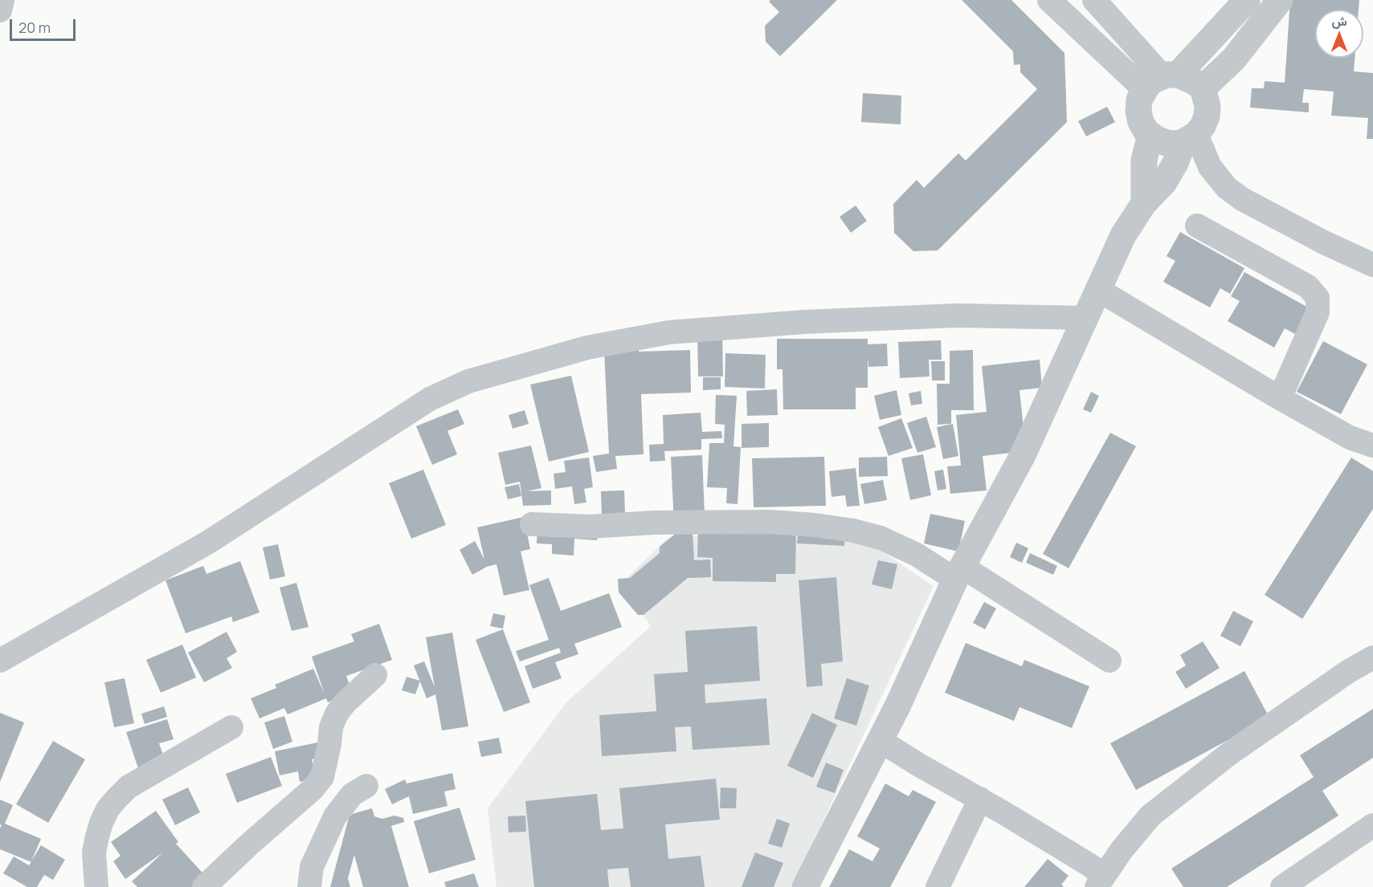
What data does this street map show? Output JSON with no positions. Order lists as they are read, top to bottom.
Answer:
{
  "scale_bar": "20 m",
  "north": "top"
}
